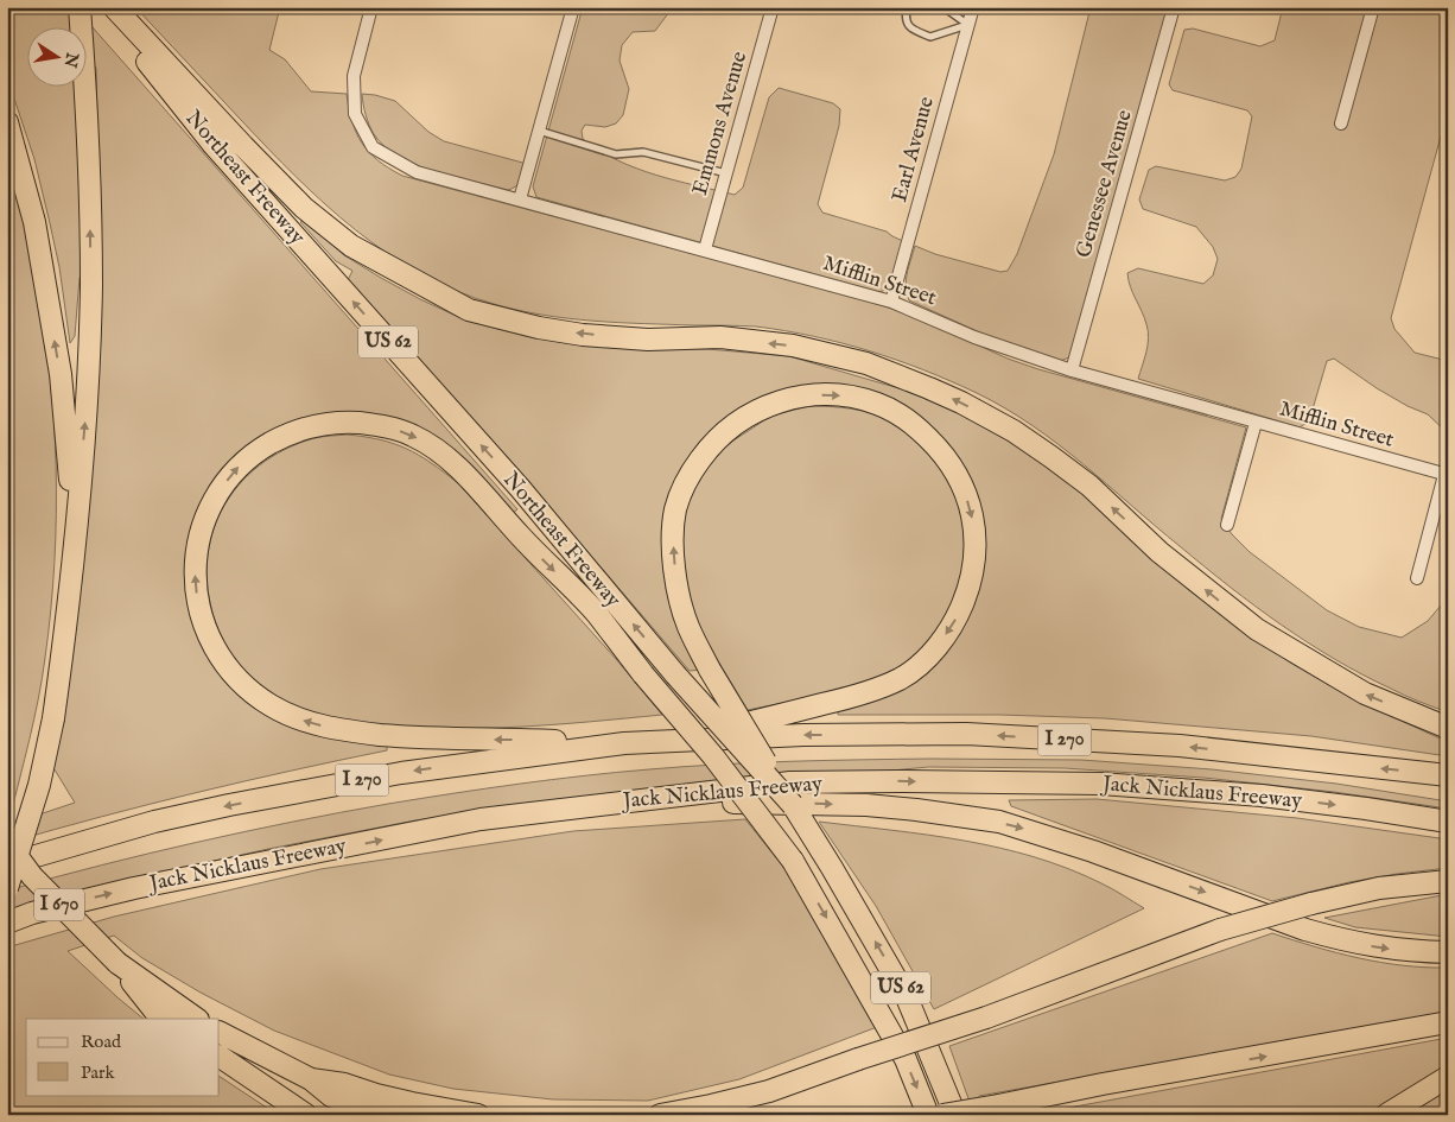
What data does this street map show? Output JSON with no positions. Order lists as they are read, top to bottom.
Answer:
{
  "streets": {
    "highway": [
      "Northeast Freeway",
      "US 62",
      "I 270",
      "Jack Nicklaus Freeway",
      "I 670"
    ],
    "street": [
      "Emmons Avenue",
      "Earl Avenue",
      "Genessee Avenue",
      "Mifflin Street"
    ]
  },
  "crossings": [
    ["Emmons Avenue", "Mifflin Street"],
    ["Earl Avenue", "Mifflin Street"],
    ["Genessee Avenue", "Mifflin Street"]
  ],
  "one_way": ["Northeast Freeway"],
  "legend": ["Road", "Park"],
  "north": "right"
}
